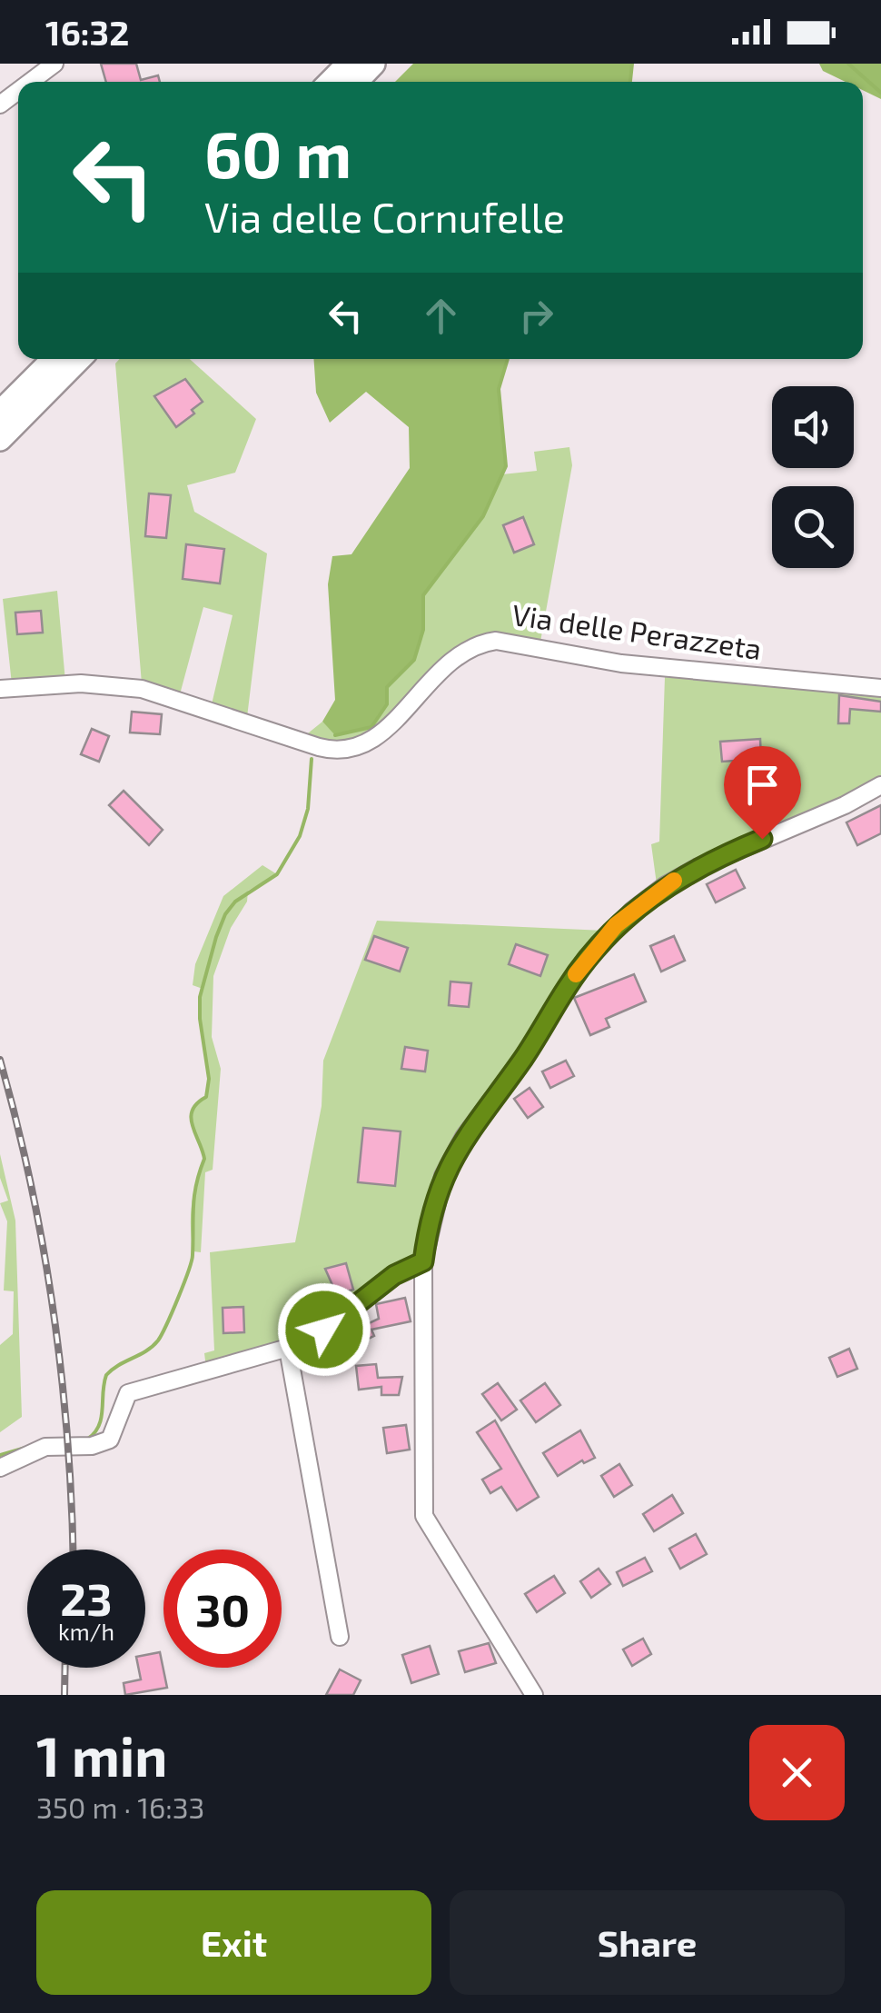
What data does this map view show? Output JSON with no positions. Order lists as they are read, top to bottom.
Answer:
{
  "streets": {
    "street": ["Via delle Perazzeta"]
  },
  "page": {
    "status": "16:32",
    "turn": ["60 m", "Via delle Cornufelle"],
    "speed": "23 km/h",
    "limit": "30",
    "heading": ["1 min", "350 m · 16:33"],
    "buttons": ["Exit", "Share"]
  }
}
